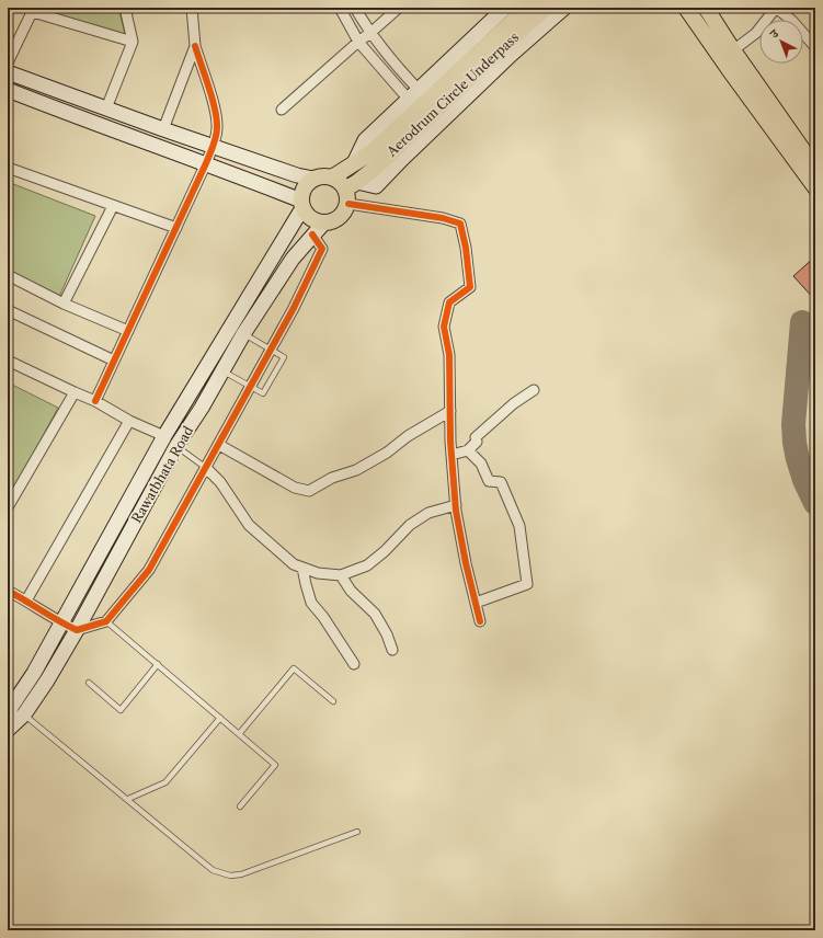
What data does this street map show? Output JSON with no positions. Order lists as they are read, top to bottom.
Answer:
{
  "streets": {
    "main road": ["Aerodrum Circle Underpass", "Rawatbhata Road"]
  },
  "north": "top left"
}
